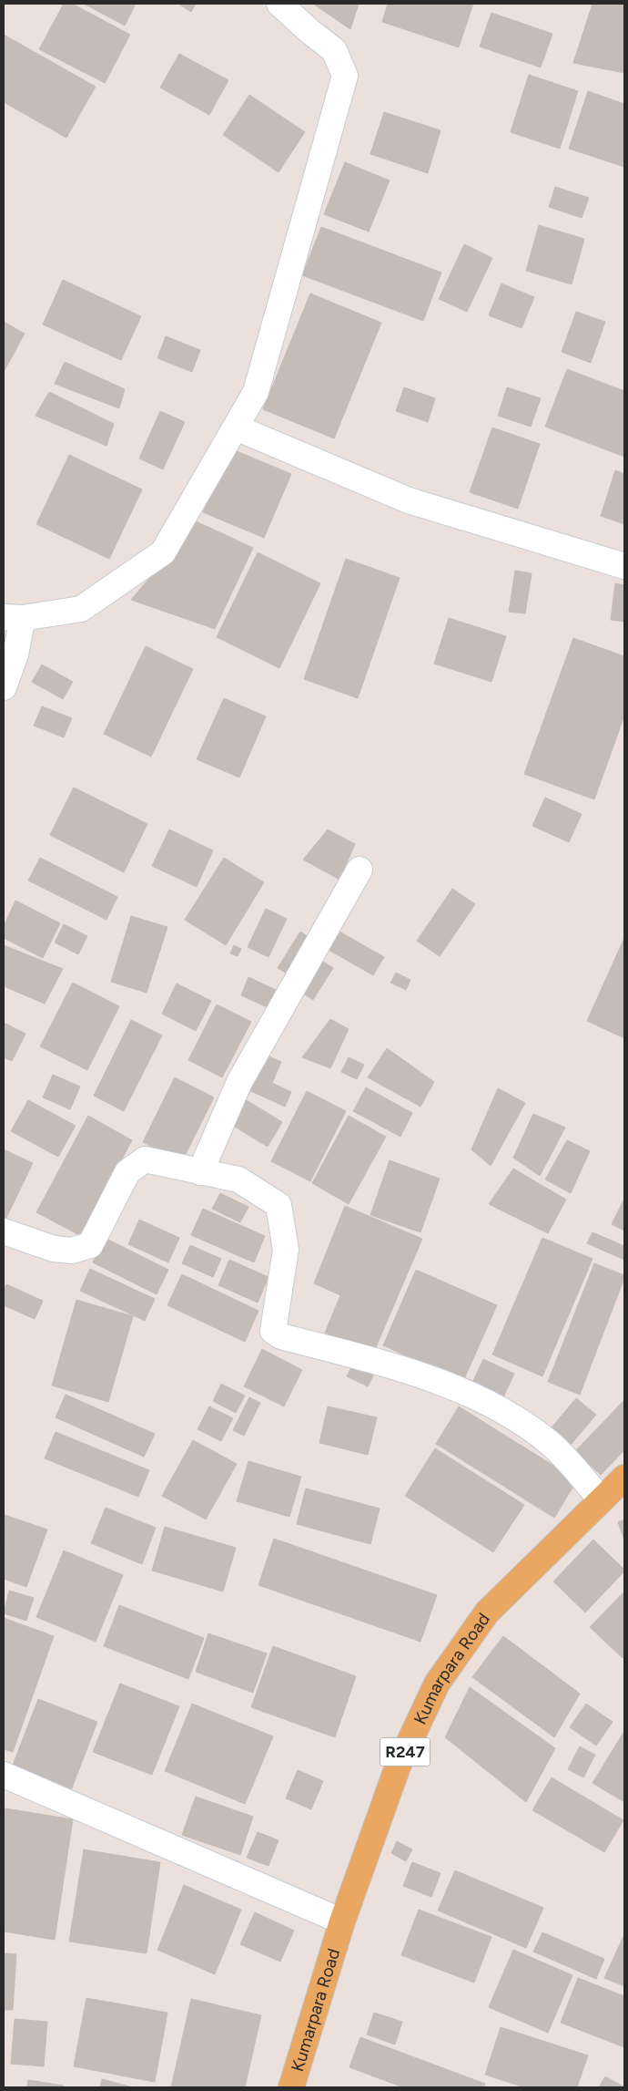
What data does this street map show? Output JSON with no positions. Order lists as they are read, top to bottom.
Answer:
{
  "streets": {
    "main road": ["Kumarpara Road", "R247"]
  }
}
